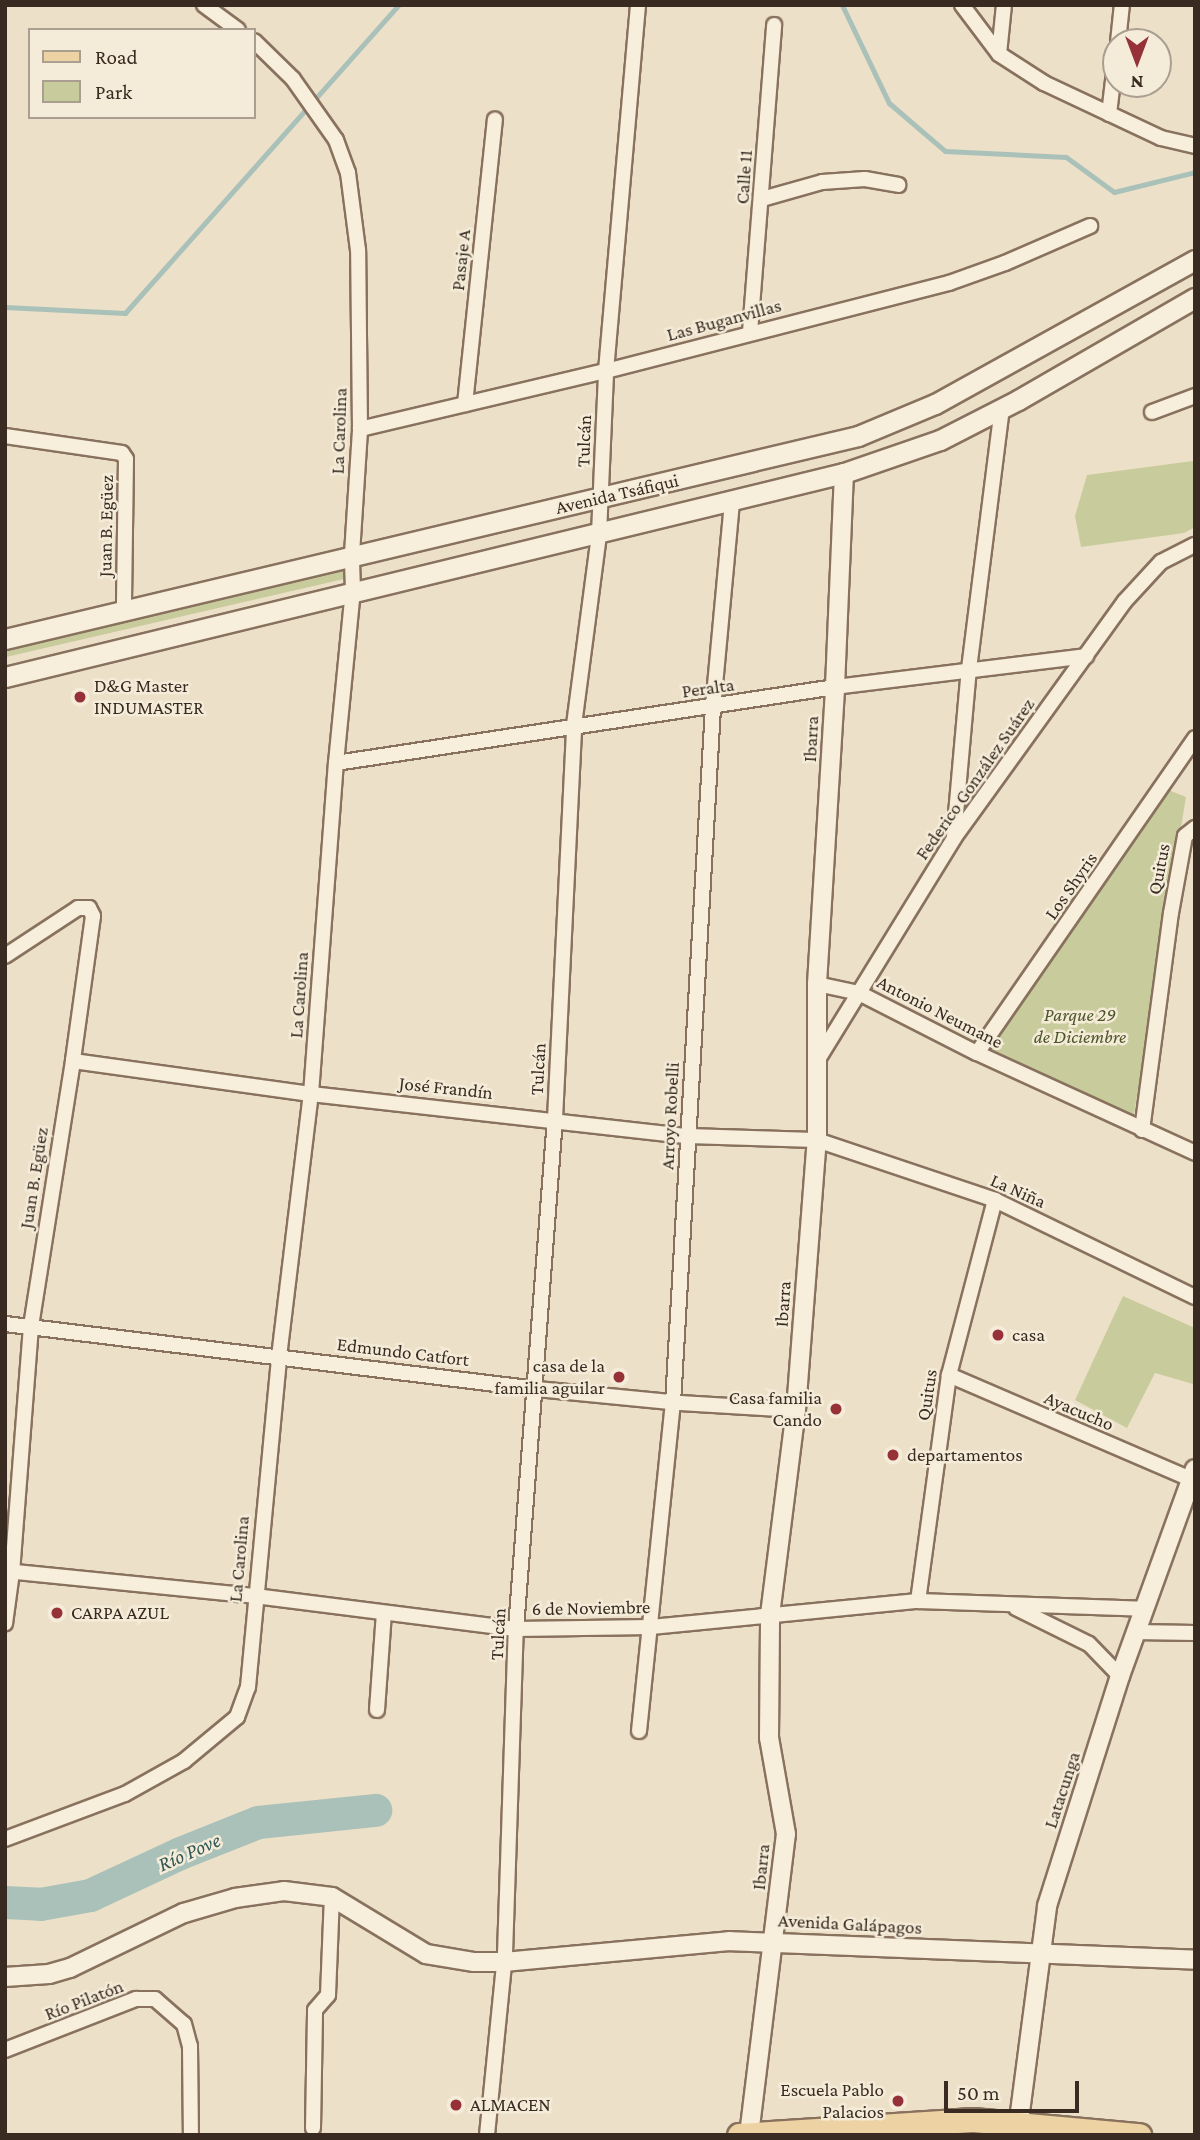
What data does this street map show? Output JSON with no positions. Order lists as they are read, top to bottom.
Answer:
{
  "streets": {
    "main road": ["Avenida Tsáfiqui"],
    "street": [
      "Calle 11",
      "Pasaje A",
      "Las Buganvillas",
      "La Carolina",
      "Tulcán",
      "Juan B. Egüez",
      "Peralta",
      "Ibarra",
      "Federico González Suárez",
      "Quitus",
      "Los Shyris",
      "Antonio Neumane",
      "José Frandín",
      "Arroyo Robelli",
      "La Niña",
      "Edmundo Catfort",
      "Ayacucho",
      "6 de Noviembre",
      "Latacunga",
      "Avenida Galápagos",
      "Río Pilatón"
    ]
  },
  "crossings": [
    ["Calle 11", "Las Buganvillas"],
    ["Pasaje A", "Las Buganvillas"],
    ["Las Buganvillas", "La Carolina"],
    ["Las Buganvillas", "Tulcán"],
    ["La Carolina", "Avenida Tsáfiqui"],
    ["La Carolina", "Peralta"],
    ["La Carolina", "José Frandín"],
    ["La Carolina", "Edmundo Catfort"],
    ["La Carolina", "6 de Noviembre"],
    ["Tulcán", "Avenida Tsáfiqui"],
    ["Tulcán", "Peralta"],
    ["Tulcán", "José Frandín"],
    ["Tulcán", "Edmundo Catfort"],
    ["Tulcán", "6 de Noviembre"],
    ["Tulcán", "Avenida Galápagos"],
    ["Avenida Tsáfiqui", "Juan B. Egüez"],
    ["Avenida Tsáfiqui", "Ibarra"],
    ["Avenida Tsáfiqui", "Arroyo Robelli"],
    ["Juan B. Egüez", "José Frandín"],
    ["Juan B. Egüez", "Edmundo Catfort"],
    ["Juan B. Egüez", "6 de Noviembre"],
    ["Peralta", "Ibarra"],
    ["Peralta", "Federico González Suárez"],
    ["Peralta", "Arroyo Robelli"],
    ["Ibarra", "Federico González Suárez"],
    ["Ibarra", "Antonio Neumane"],
    ["Ibarra", "José Frandín"],
    ["Ibarra", "La Niña"],
    ["Ibarra", "Edmundo Catfort"],
    ["Ibarra", "6 de Noviembre"],
    ["Ibarra", "Avenida Galápagos"],
    ["Federico González Suárez", "Antonio Neumane"],
    ["Quitus", "Antonio Neumane"],
    ["Quitus", "La Niña"],
    ["Quitus", "Ayacucho"],
    ["Quitus", "6 de Noviembre"],
    ["Los Shyris", "Antonio Neumane"],
    ["José Frandín", "Arroyo Robelli"],
    ["José Frandín", "La Niña"],
    ["Arroyo Robelli", "Edmundo Catfort"],
    ["Arroyo Robelli", "6 de Noviembre"],
    ["Ayacucho", "Latacunga"],
    ["6 de Noviembre", "Latacunga"],
    ["Latacunga", "Avenida Galápagos"]
  ],
  "water": ["Río Pove"],
  "parks": ["Parque 29 de Diciembre"],
  "places": [
    "D&G Master INDUMASTER",
    "casa",
    "casa de la familia aguilar",
    "Casa familia Cando",
    "departamentos",
    "CARPA AZUL",
    "Escuela Pablo Palacios",
    "ALMACEN"
  ],
  "legend": ["Road", "Park"],
  "scale_bar": "50 m",
  "north": "bottom"
}
